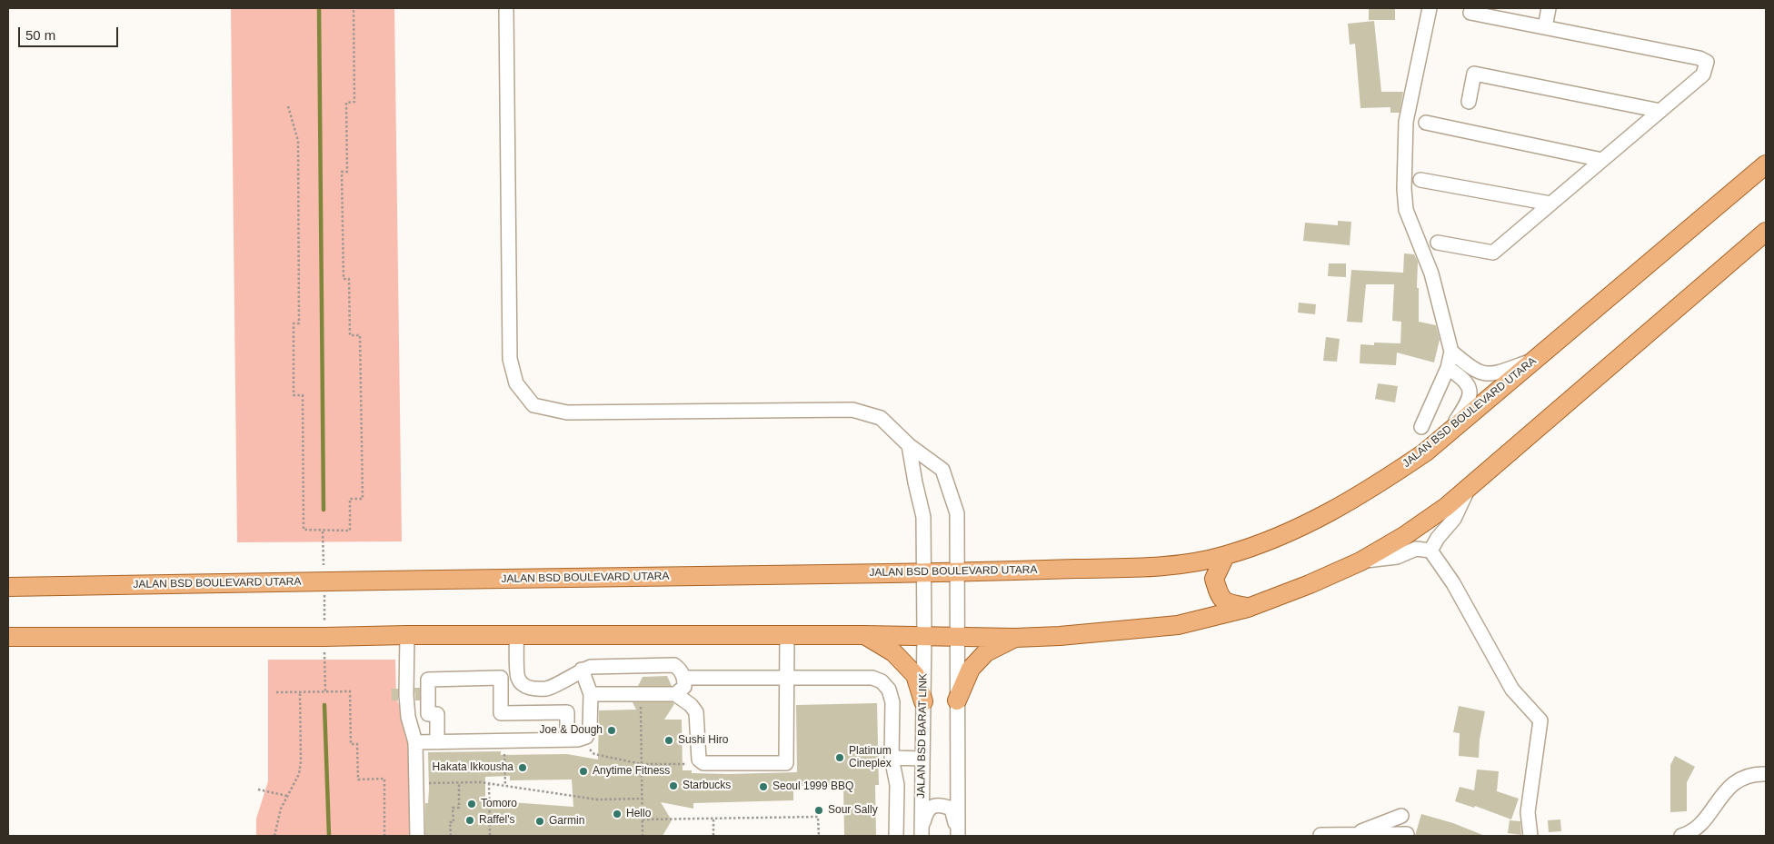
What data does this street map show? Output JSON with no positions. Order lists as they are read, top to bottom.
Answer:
{
  "streets": {
    "main road": ["JALAN BSD BOULEVARD UTARA"],
    "street": ["JALAN BSD BARAT LINK"]
  },
  "crossings": [
    ["JALAN BSD BOULEVARD UTARA", "JALAN BSD BARAT LINK"]
  ],
  "places": [
    "Joe & Dough",
    "Sushi Hiro",
    "Platinum Cineplex",
    "Hakata Ikkousha",
    "Anytime Fitness",
    "Starbucks",
    "Seoul 1999 BBQ",
    "Tomoro",
    "Sour Sally",
    "Hello",
    "Raffel's",
    "Garmin"
  ],
  "scale_bar": "50 m"
}
